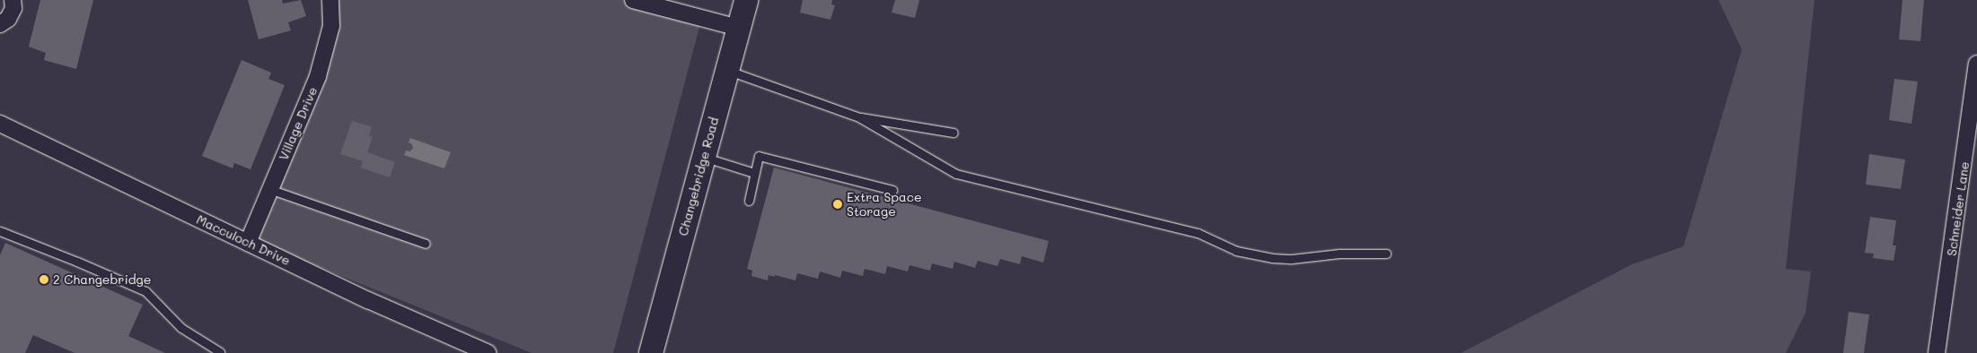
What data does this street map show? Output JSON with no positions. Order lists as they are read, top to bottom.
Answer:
{
  "streets": {
    "main road": ["Changebridge Road"],
    "street": ["Village Drive", "Schneider Lane", "Macculoch Drive"]
  },
  "crossings": [
    ["Village Drive", "Macculoch Drive"]
  ],
  "places": ["Extra Space Storage", "2 Changebridge"]
}
